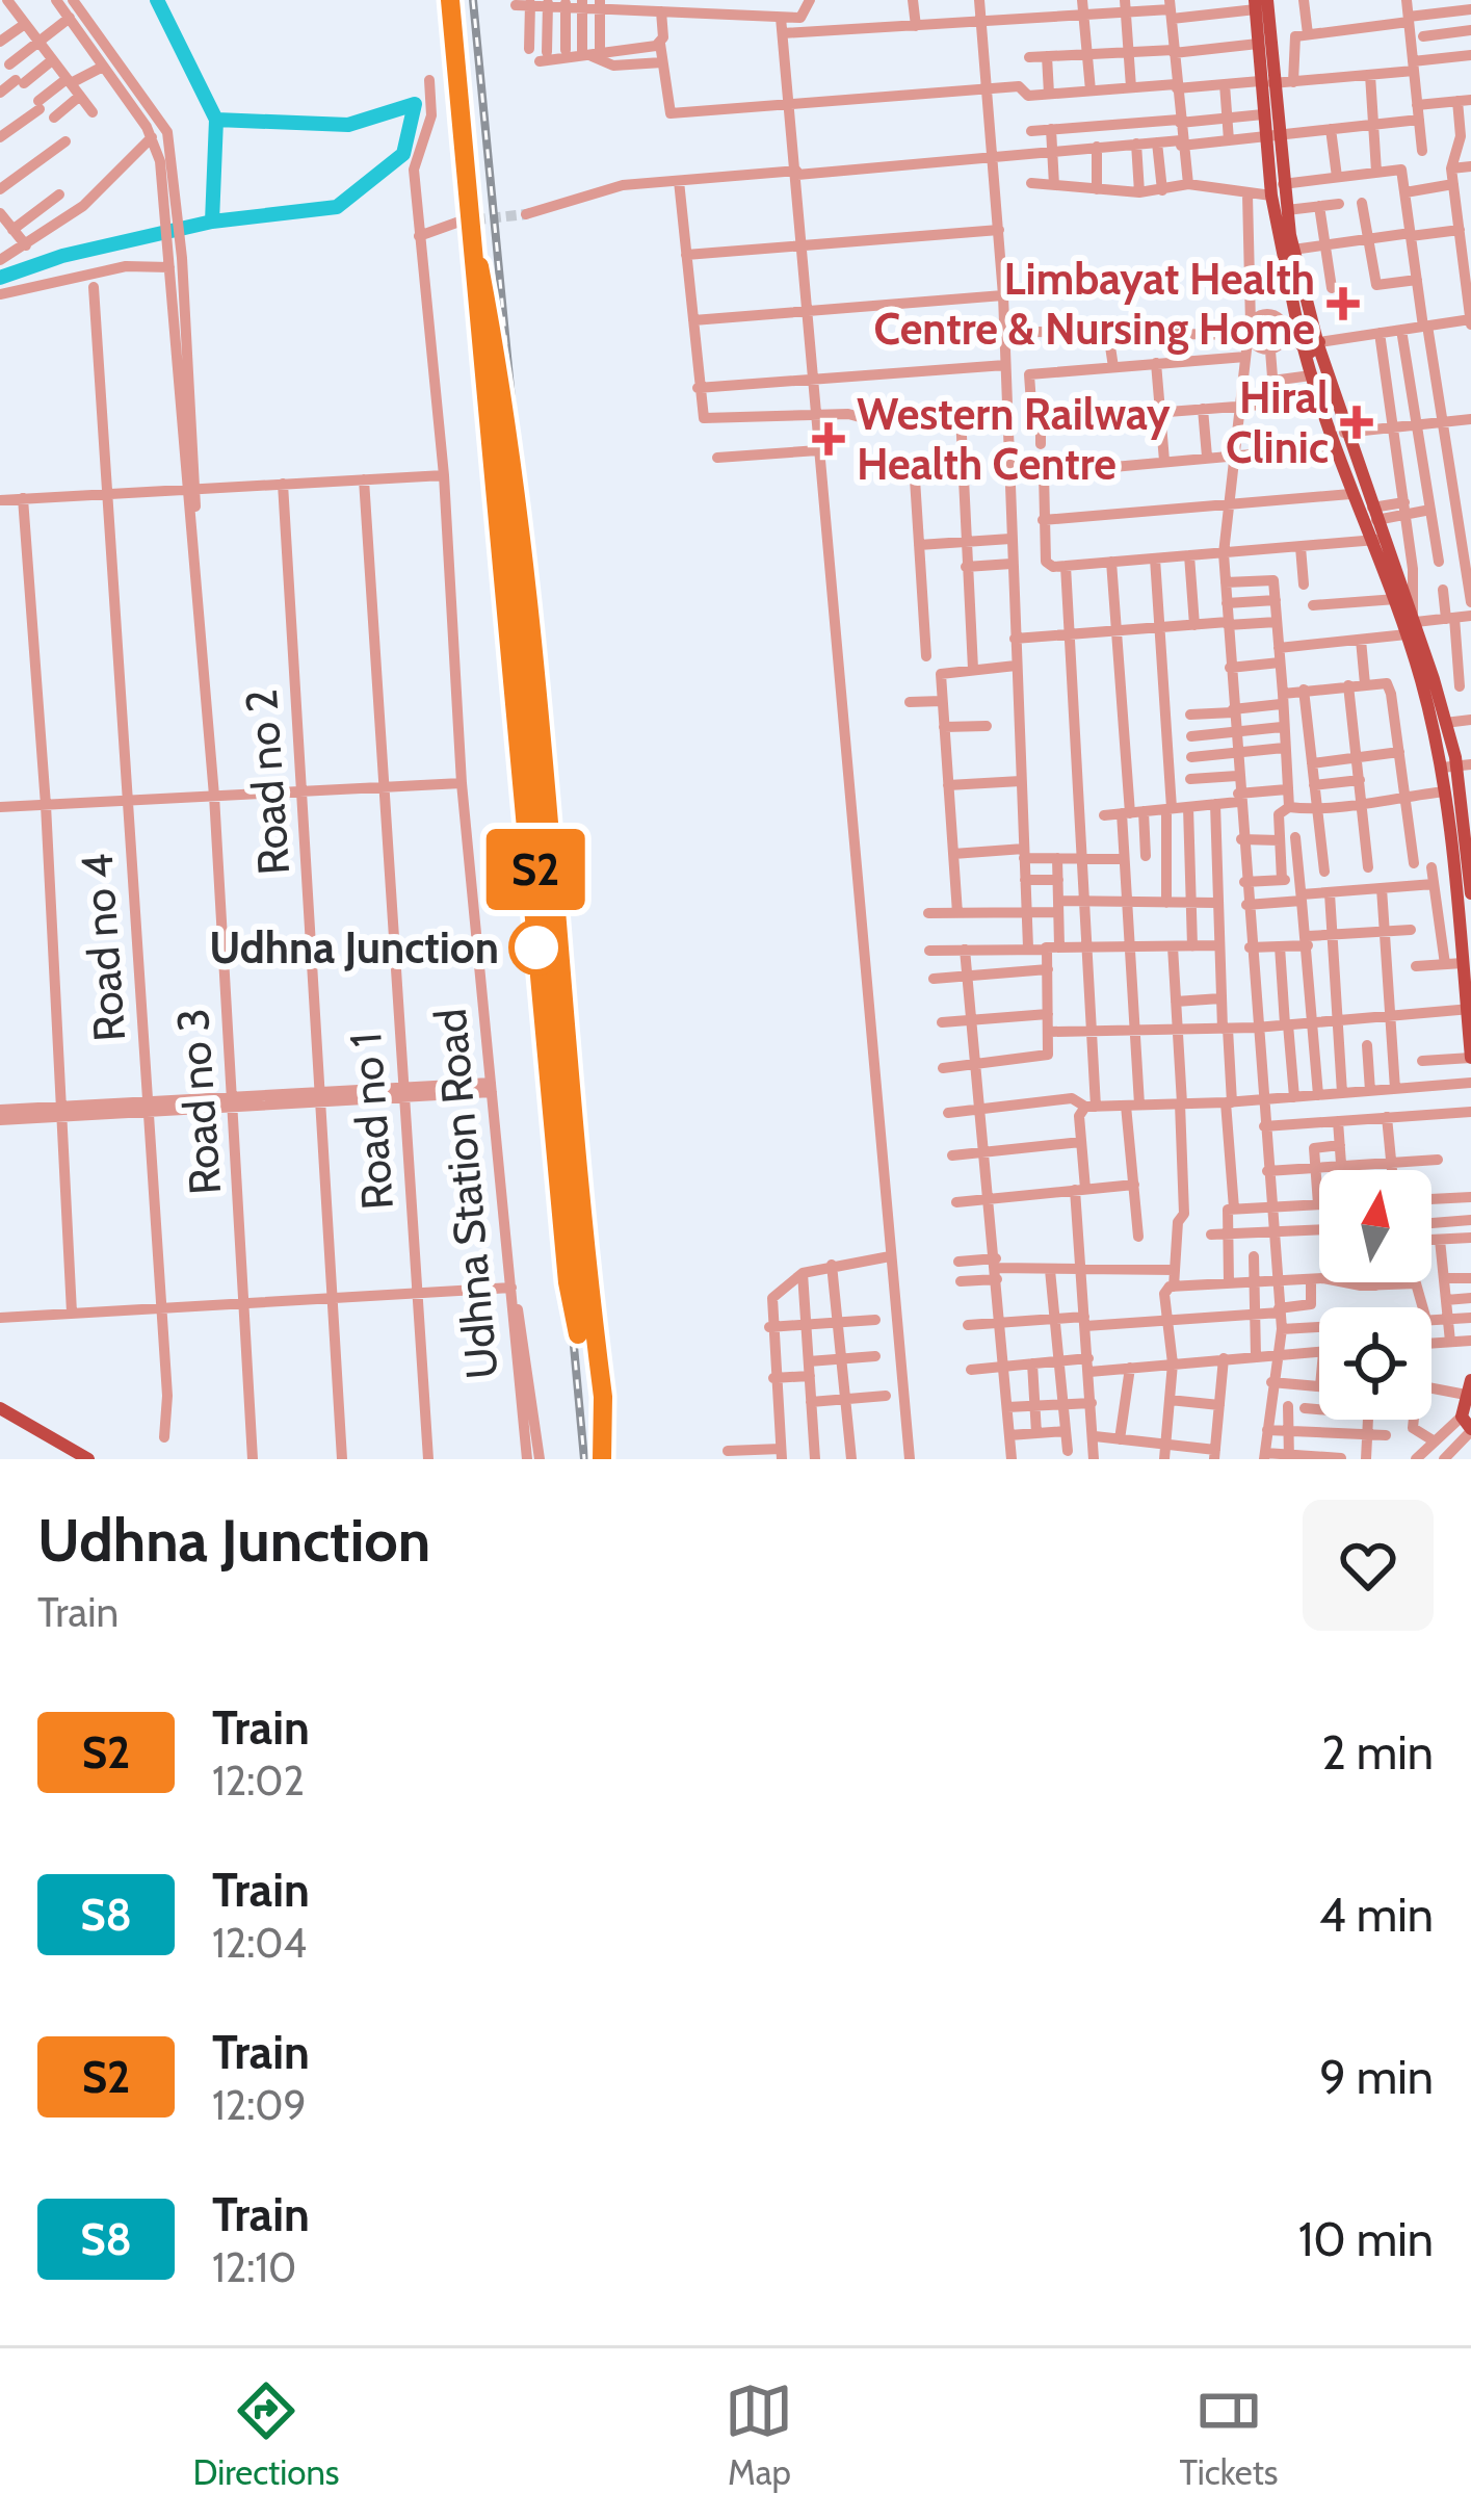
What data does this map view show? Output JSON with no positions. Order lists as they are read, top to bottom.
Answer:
{
  "streets": {
    "street": [
      "Road no 2",
      "Road no 4",
      "Road no 3",
      "Road no 1",
      "Udhna Station Road"
    ]
  },
  "places": {
    "health": ["Limbayat Health Centre & Nursing Home", "Hiral Clinic", "Western Railway Health Centre"],
    "other": ["Udhna Junction"]
  },
  "north": "top",
  "page": {
    "on_map": "S2",
    "heading": ["Udhna Junction", "Train"],
    "list": [
      {
        "mark": "S2",
        "name": "Train",
        "note": "12:02",
        "value": "2 min"
      },
      {
        "mark": "S8",
        "name": "Train",
        "note": "12:04",
        "value": "4 min"
      },
      {
        "mark": "S2",
        "name": "Train",
        "note": "12:09",
        "value": "9 min"
      },
      {
        "mark": "S8",
        "name": "Train",
        "note": "12:10",
        "value": "10 min"
      }
    ],
    "tabs": ["Directions", "Map", "Tickets"]
  }
}
